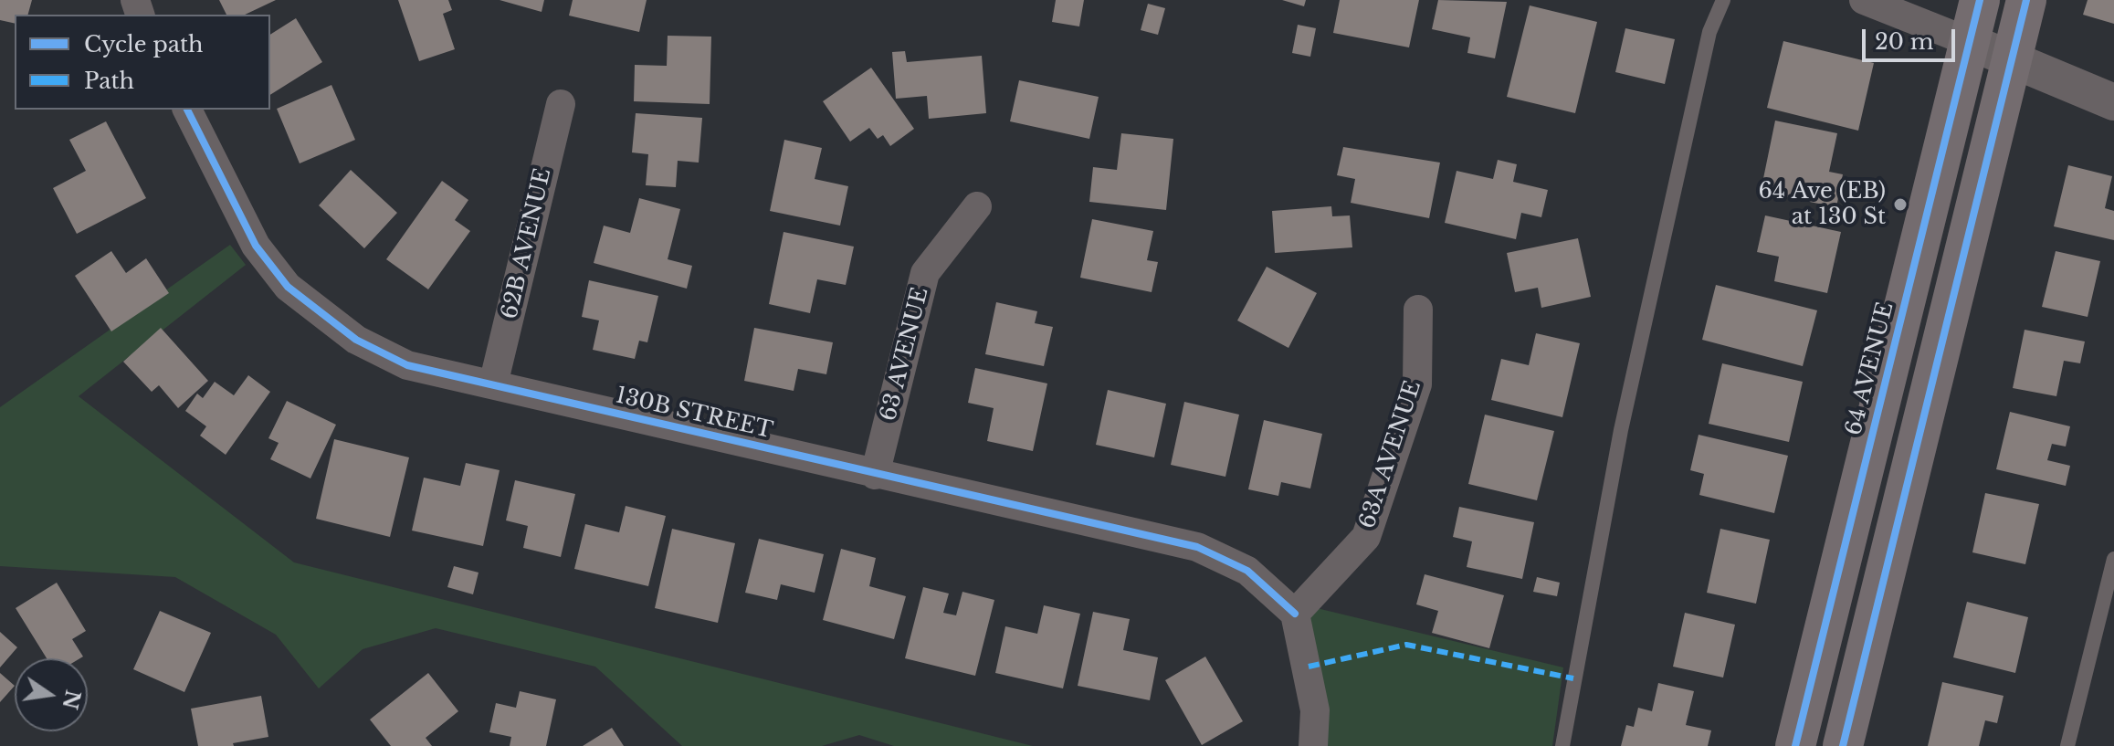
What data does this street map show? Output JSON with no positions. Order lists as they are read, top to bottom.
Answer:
{
  "streets": {
    "main road": ["64 AVENUE"],
    "street": [
      "62B AVENUE",
      "63 AVENUE",
      "130B STREET",
      "63A AVENUE"
    ]
  },
  "crossings": [
    ["62B AVENUE", "130B STREET"],
    ["63 AVENUE", "130B STREET"],
    ["130B STREET", "63A AVENUE"]
  ],
  "places": ["64 Ave (EB) at 130 St"],
  "legend": ["Cycle path", "Path"],
  "scale_bar": "20 m",
  "north": "right"
}
